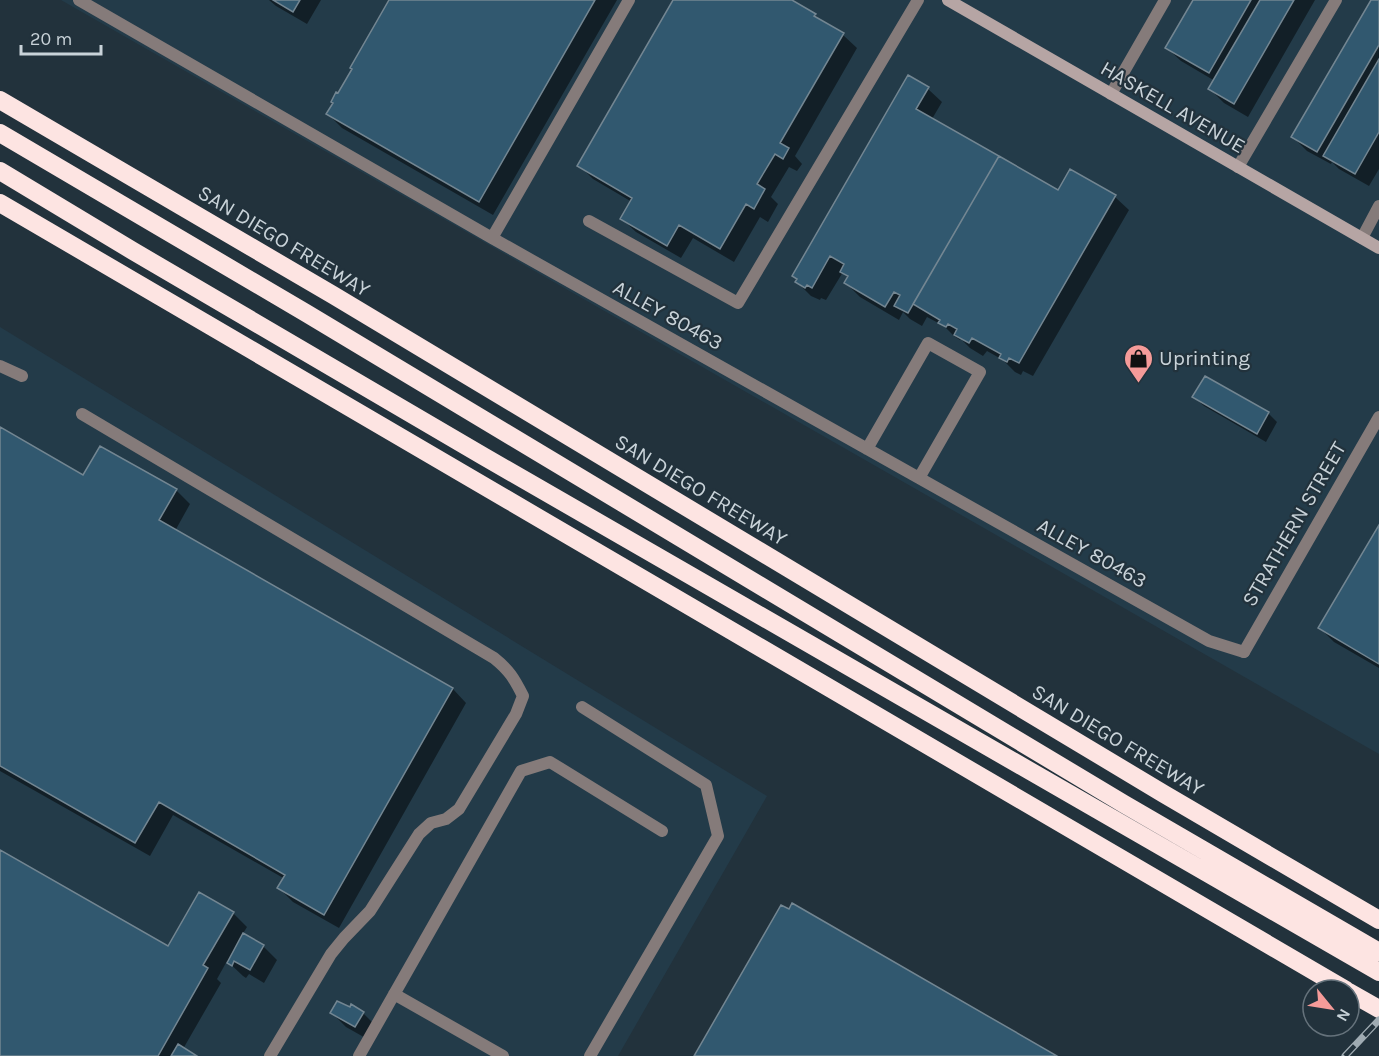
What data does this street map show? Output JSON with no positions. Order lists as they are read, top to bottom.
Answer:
{
  "streets": {
    "highway": ["SAN DIEGO FREEWAY"],
    "street": ["HASKELL AVENUE", "ALLEY 80463", "STRATHERN STREET"]
  },
  "crossings": [
    ["ALLEY 80463", "STRATHERN STREET"]
  ],
  "places": {
    "shop": ["Uprinting"]
  },
  "scale_bar": "20 m",
  "north": "bottom right"
}
